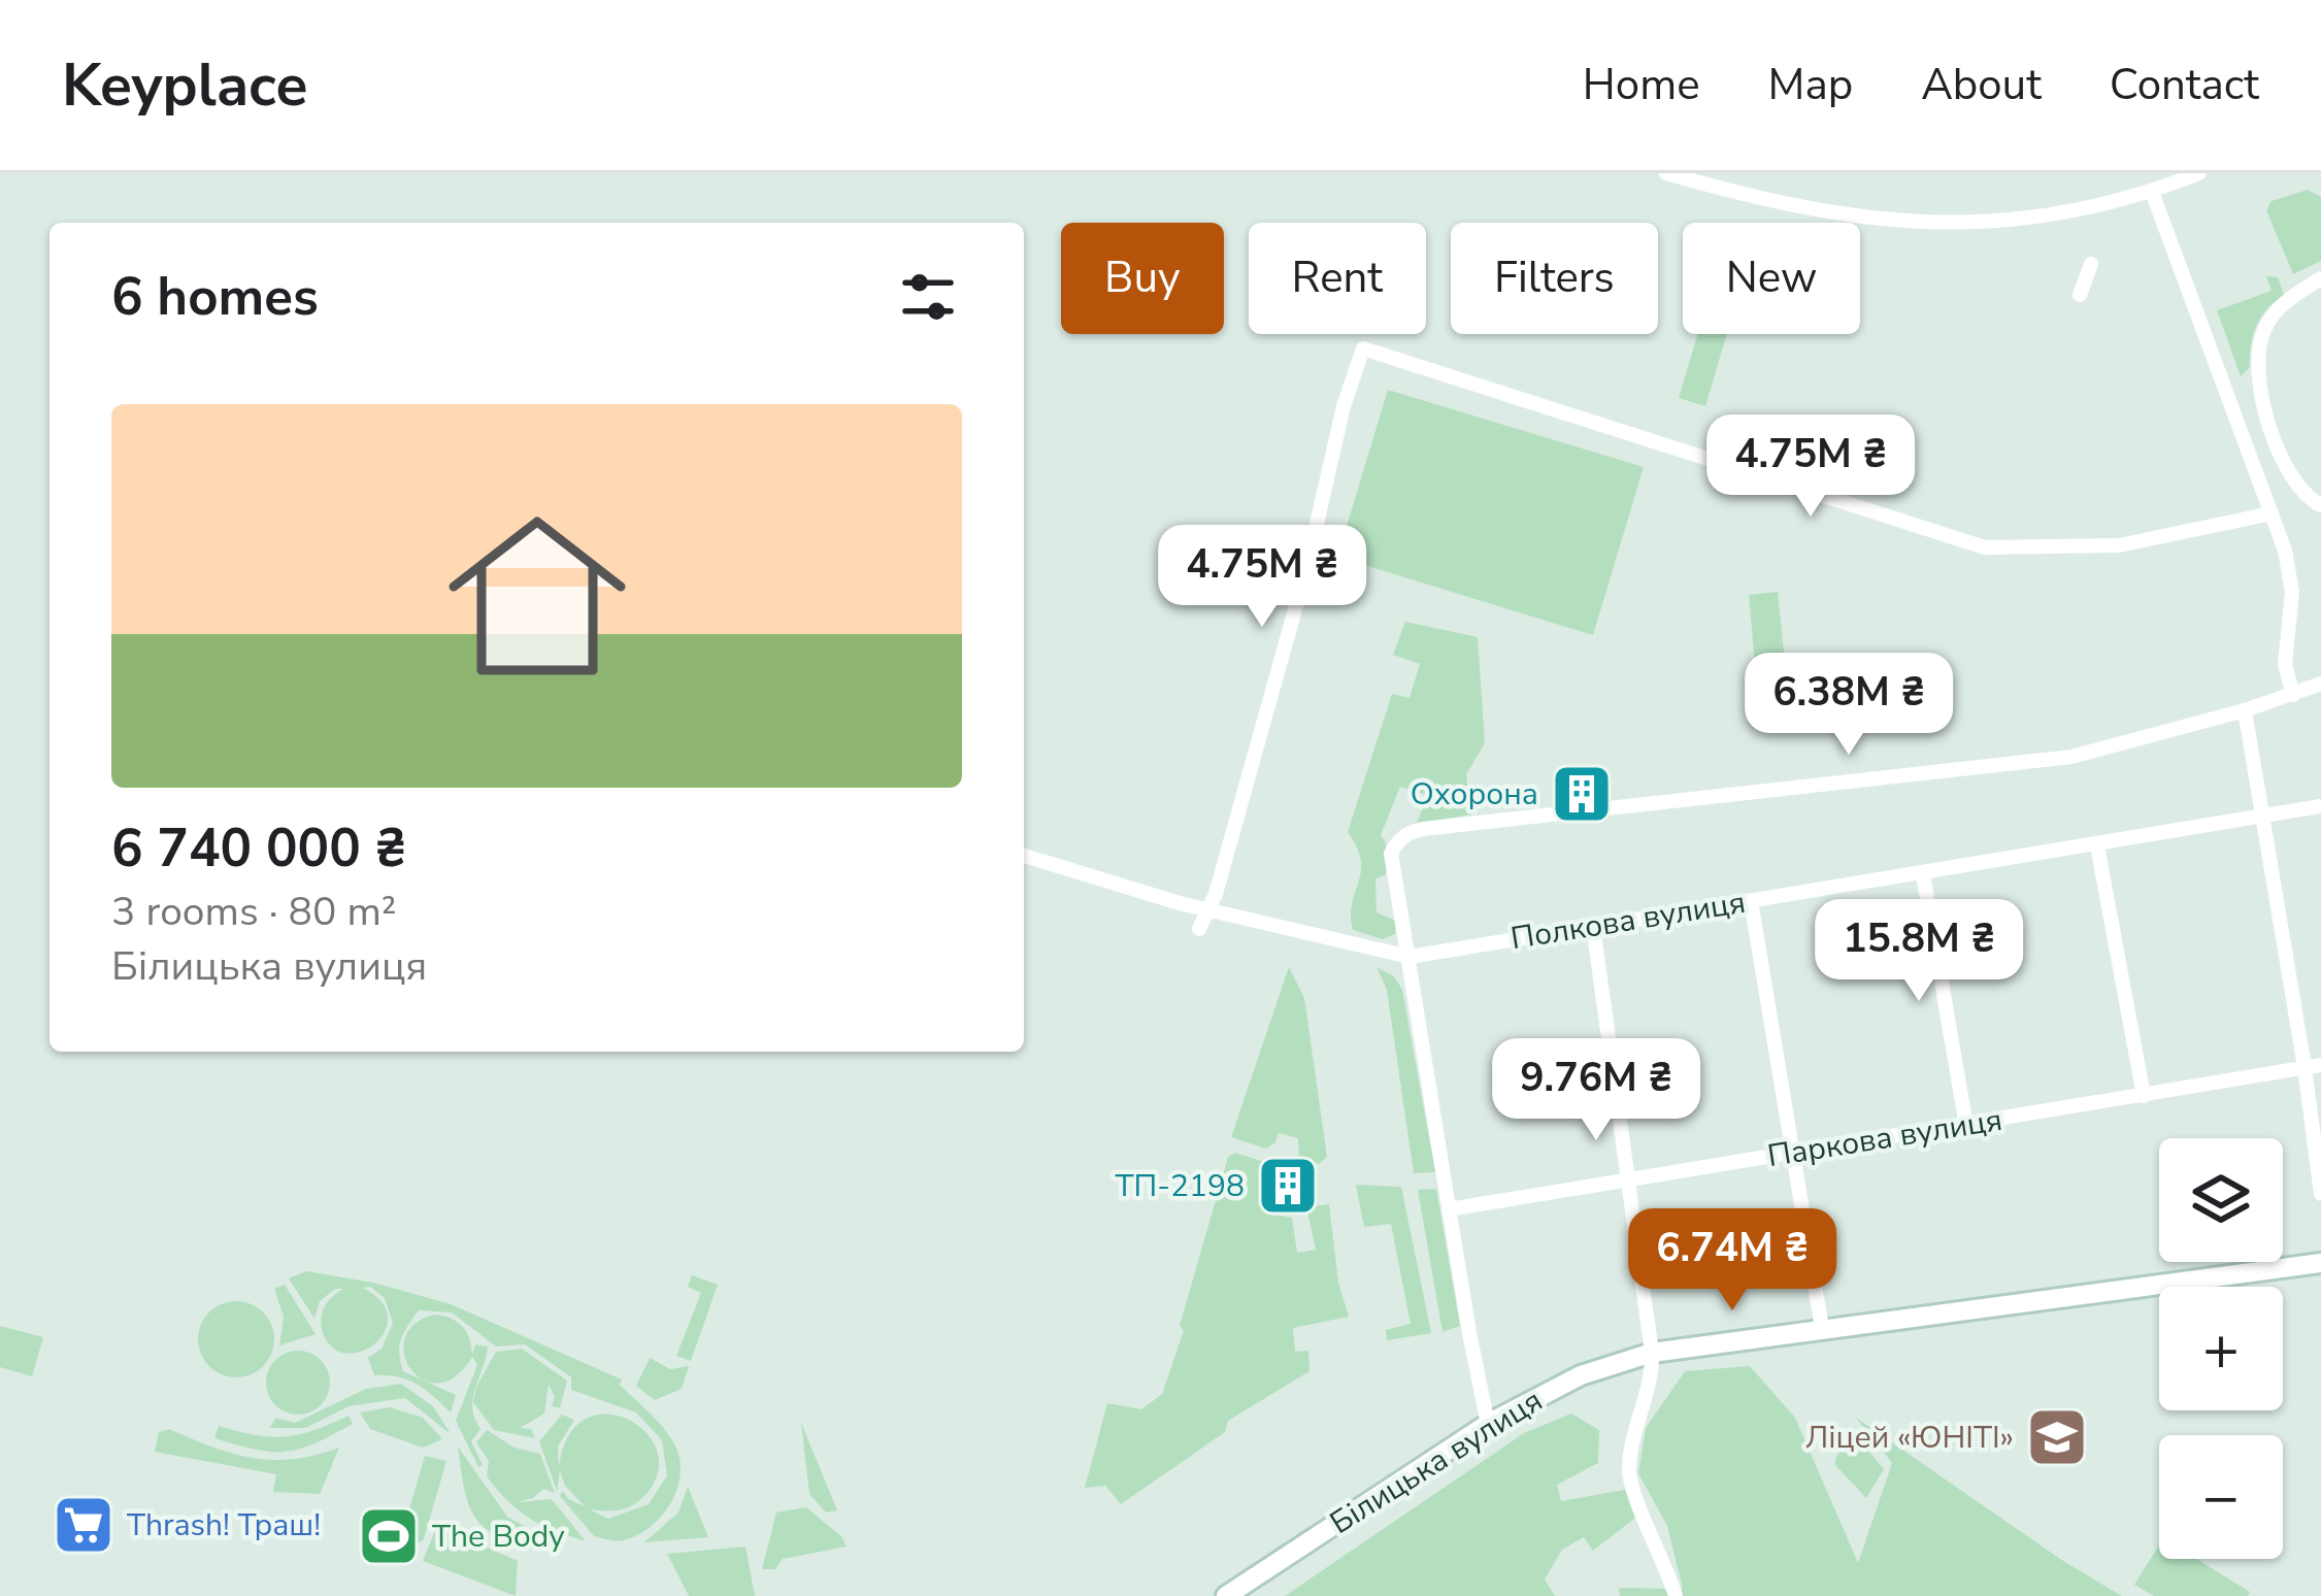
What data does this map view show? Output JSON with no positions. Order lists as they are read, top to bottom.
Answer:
{
  "streets": {
    "main road": ["Білицька вулиця"],
    "street": ["Полкова вулиця", "Паркова вулиця"]
  },
  "places": {
    "building": ["Охорона", "ТП-2198"],
    "school or university": ["Ліцей «ЮНІТІ»"],
    "supermarket": ["Thrash! Траш!"],
    "sports": ["The Body"]
  },
  "page": {
    "header": "Keyplace",
    "nav": [
      "Home",
      "Map",
      "About",
      "Contact"
    ],
    "chip": [
      "Buy",
      "Rent",
      "Filters",
      "New"
    ],
    "heading": "6 homes",
    "list": [
      {
        "name": "6 740 000 ₴",
        "note": "3 rooms · 80 m² · Білицька вулиця"
      }
    ],
    "price": [
      "4.75M ₴",
      "4.75M ₴",
      "6.38M ₴",
      "15.8M ₴",
      "9.76M ₴",
      "6.74M ₴"
    ],
    "map_buttons": ["+", "−"]
  }
}
